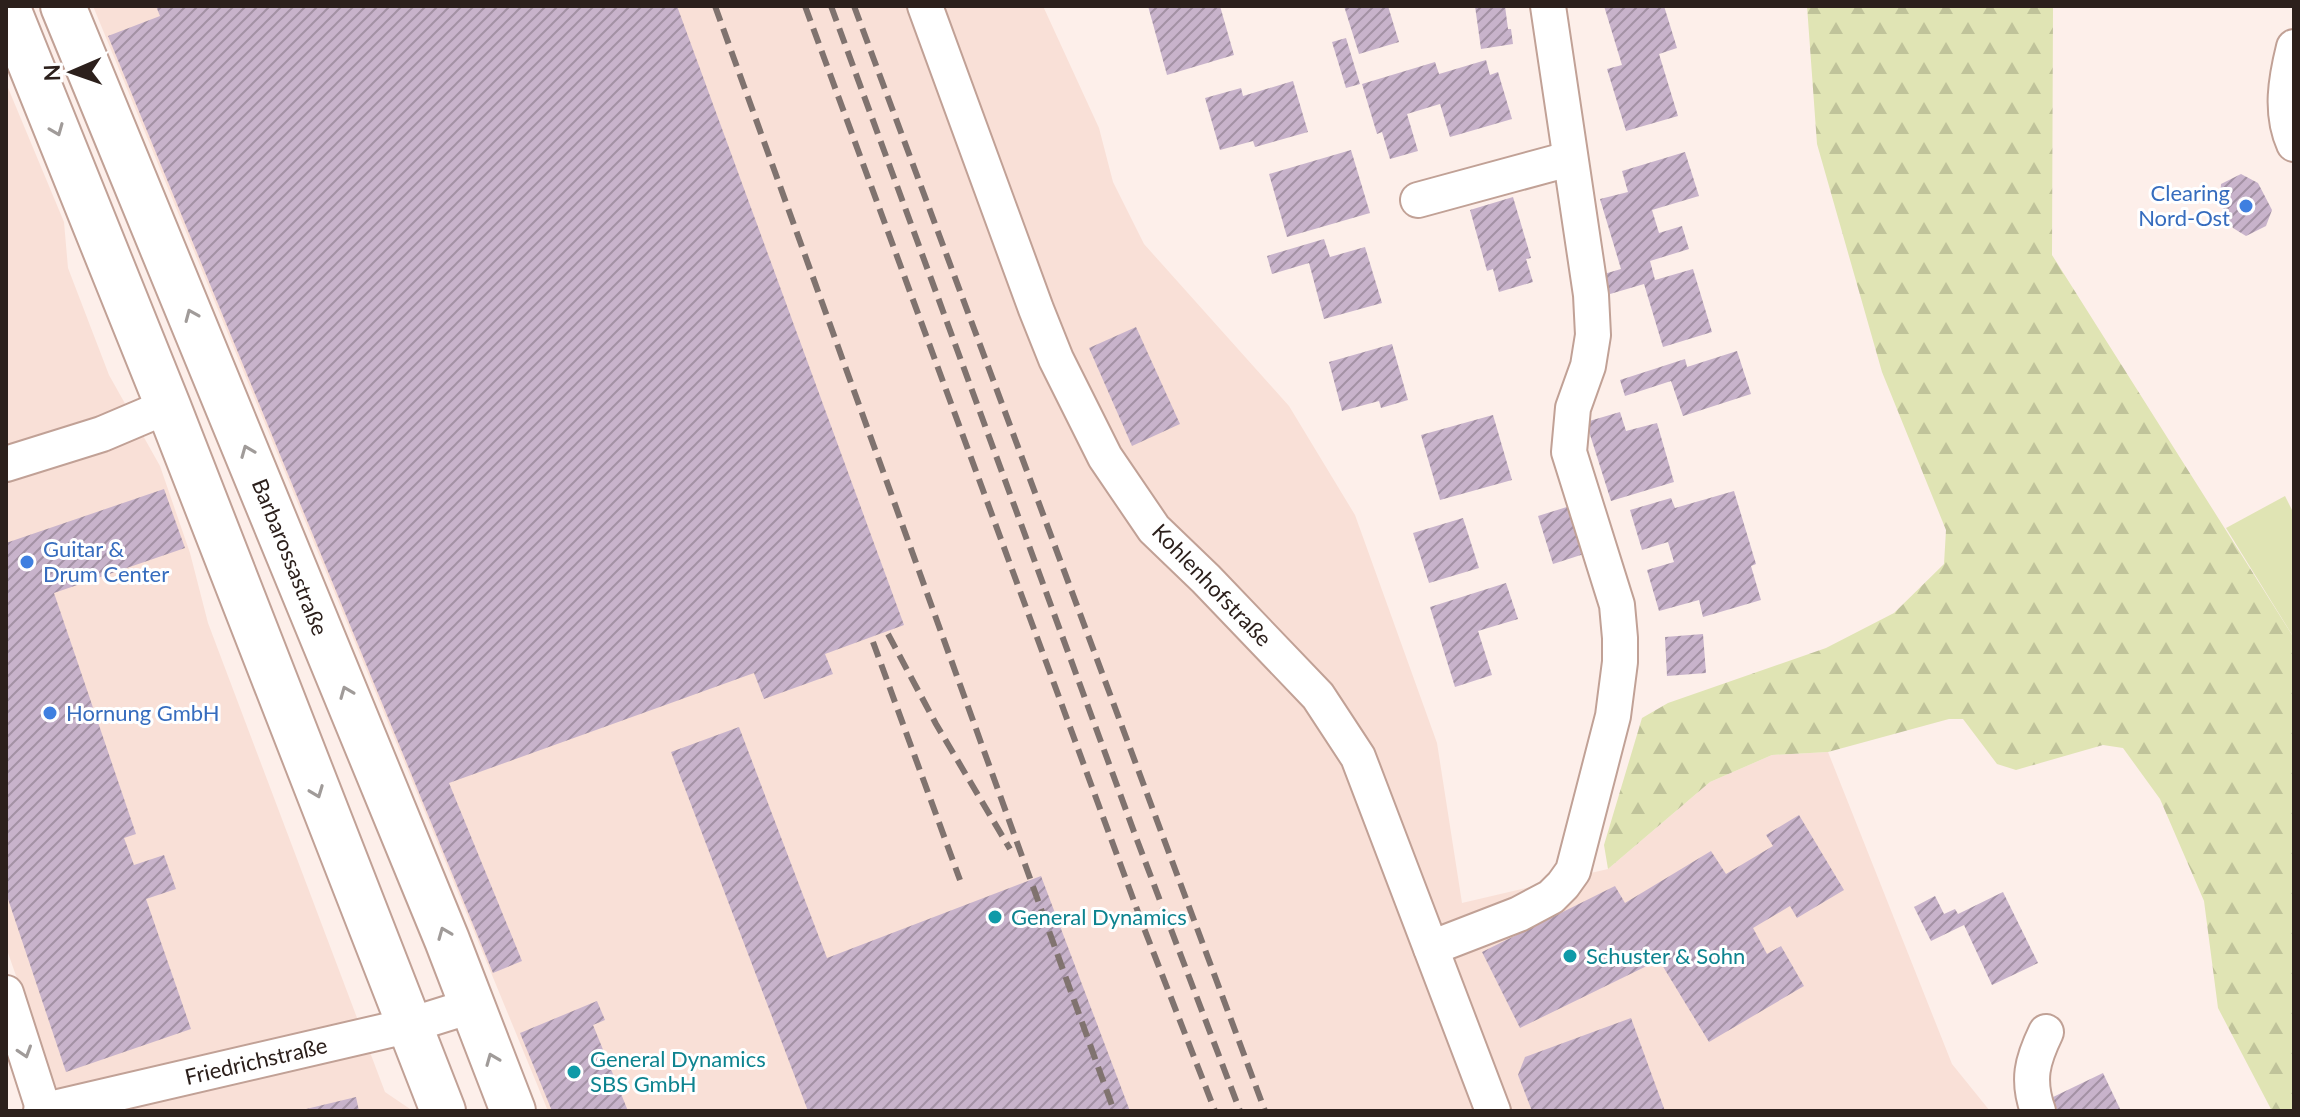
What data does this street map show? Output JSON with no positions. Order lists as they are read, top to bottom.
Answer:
{
  "streets": {
    "main road": ["Barbarossastraße"],
    "street": ["Kohlenhofstraße", "Friedrichstraße"]
  },
  "crossings": [
    ["Barbarossastraße", "Friedrichstraße"]
  ],
  "places": [
    "Clearing Nord-Ost",
    "Guitar & Drum Center",
    "Hornung GmbH",
    "General Dynamics",
    "Schuster & Sohn",
    "General Dynamics SBS GmbH"
  ],
  "north": "left"
}
